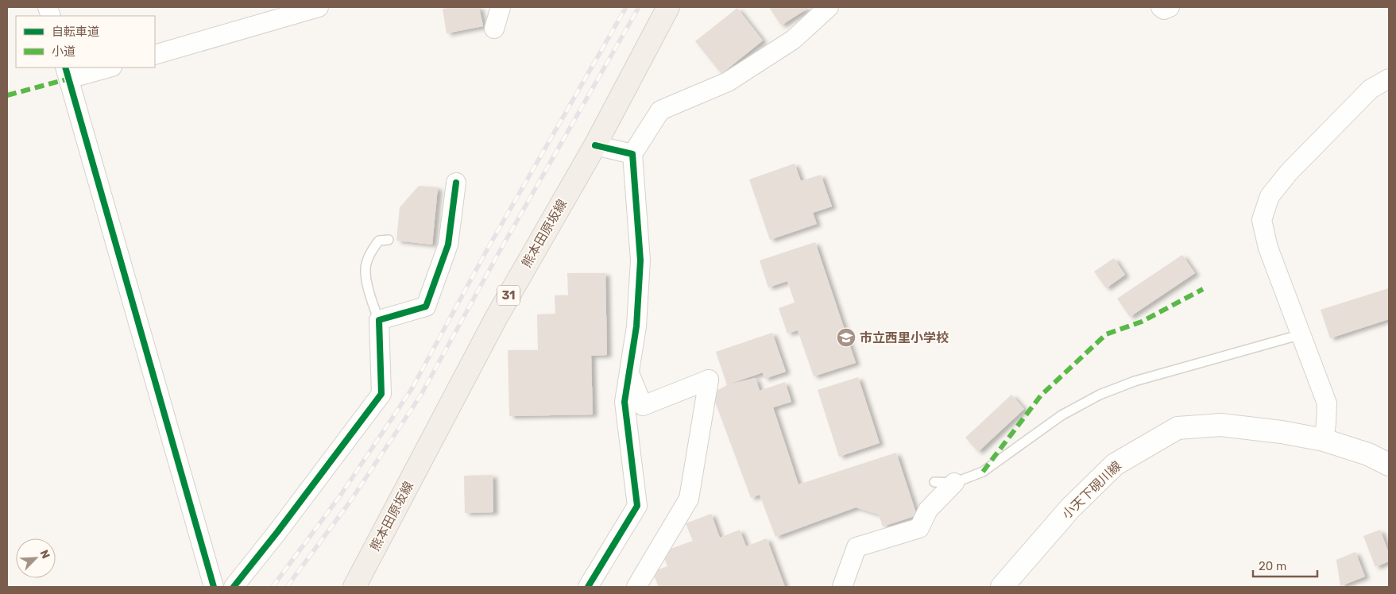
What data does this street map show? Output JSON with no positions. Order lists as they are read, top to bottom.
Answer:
{
  "streets": {
    "main road": ["熊本田原坂線", "31", "小天下硯川線"]
  },
  "places": {
    "school or university": ["市立西里小学校"]
  },
  "legend": ["自転車道", "小道"],
  "scale_bar": "20 m",
  "north": "top right"
}
